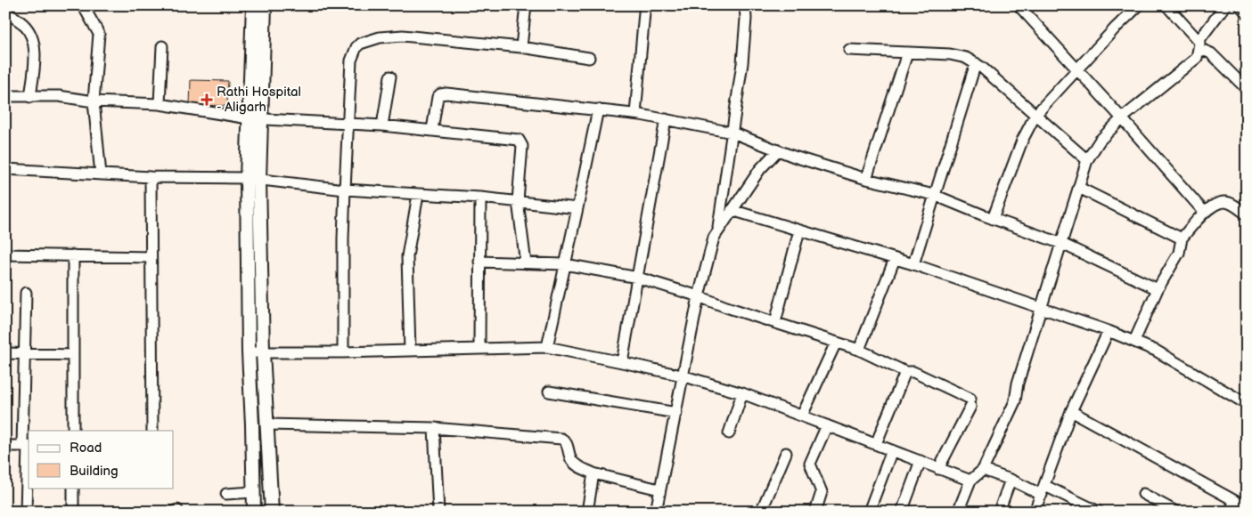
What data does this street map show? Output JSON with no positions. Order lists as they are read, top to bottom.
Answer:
{
  "places": {
    "health": ["Rathi Hospital - Aligarh"]
  },
  "legend": ["Road", "Building"]
}
